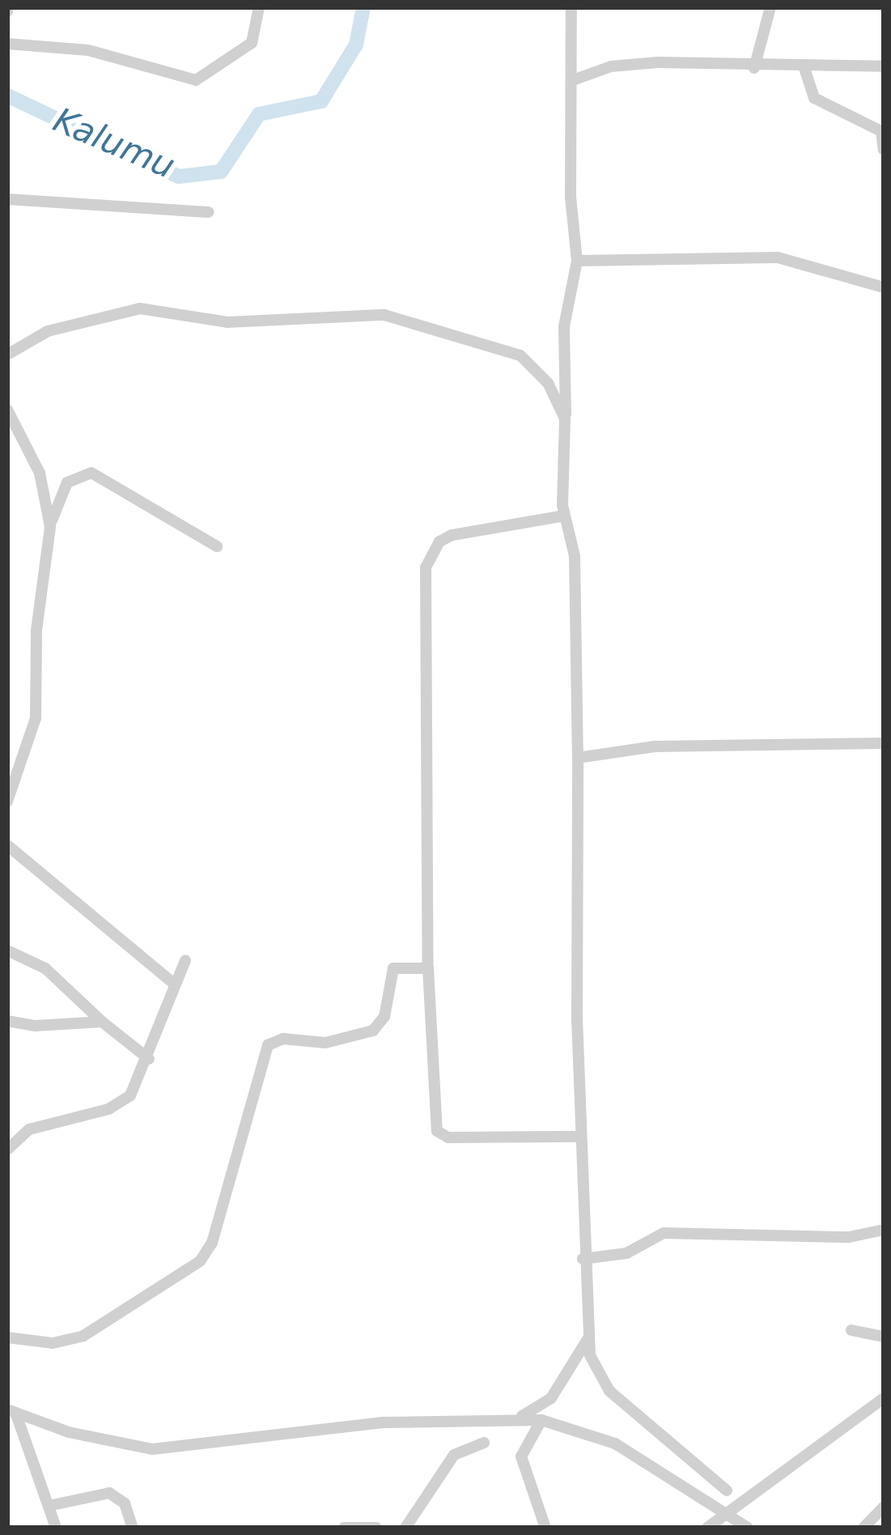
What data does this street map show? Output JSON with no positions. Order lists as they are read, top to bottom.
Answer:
{
  "water": ["Kalumu"]
}
